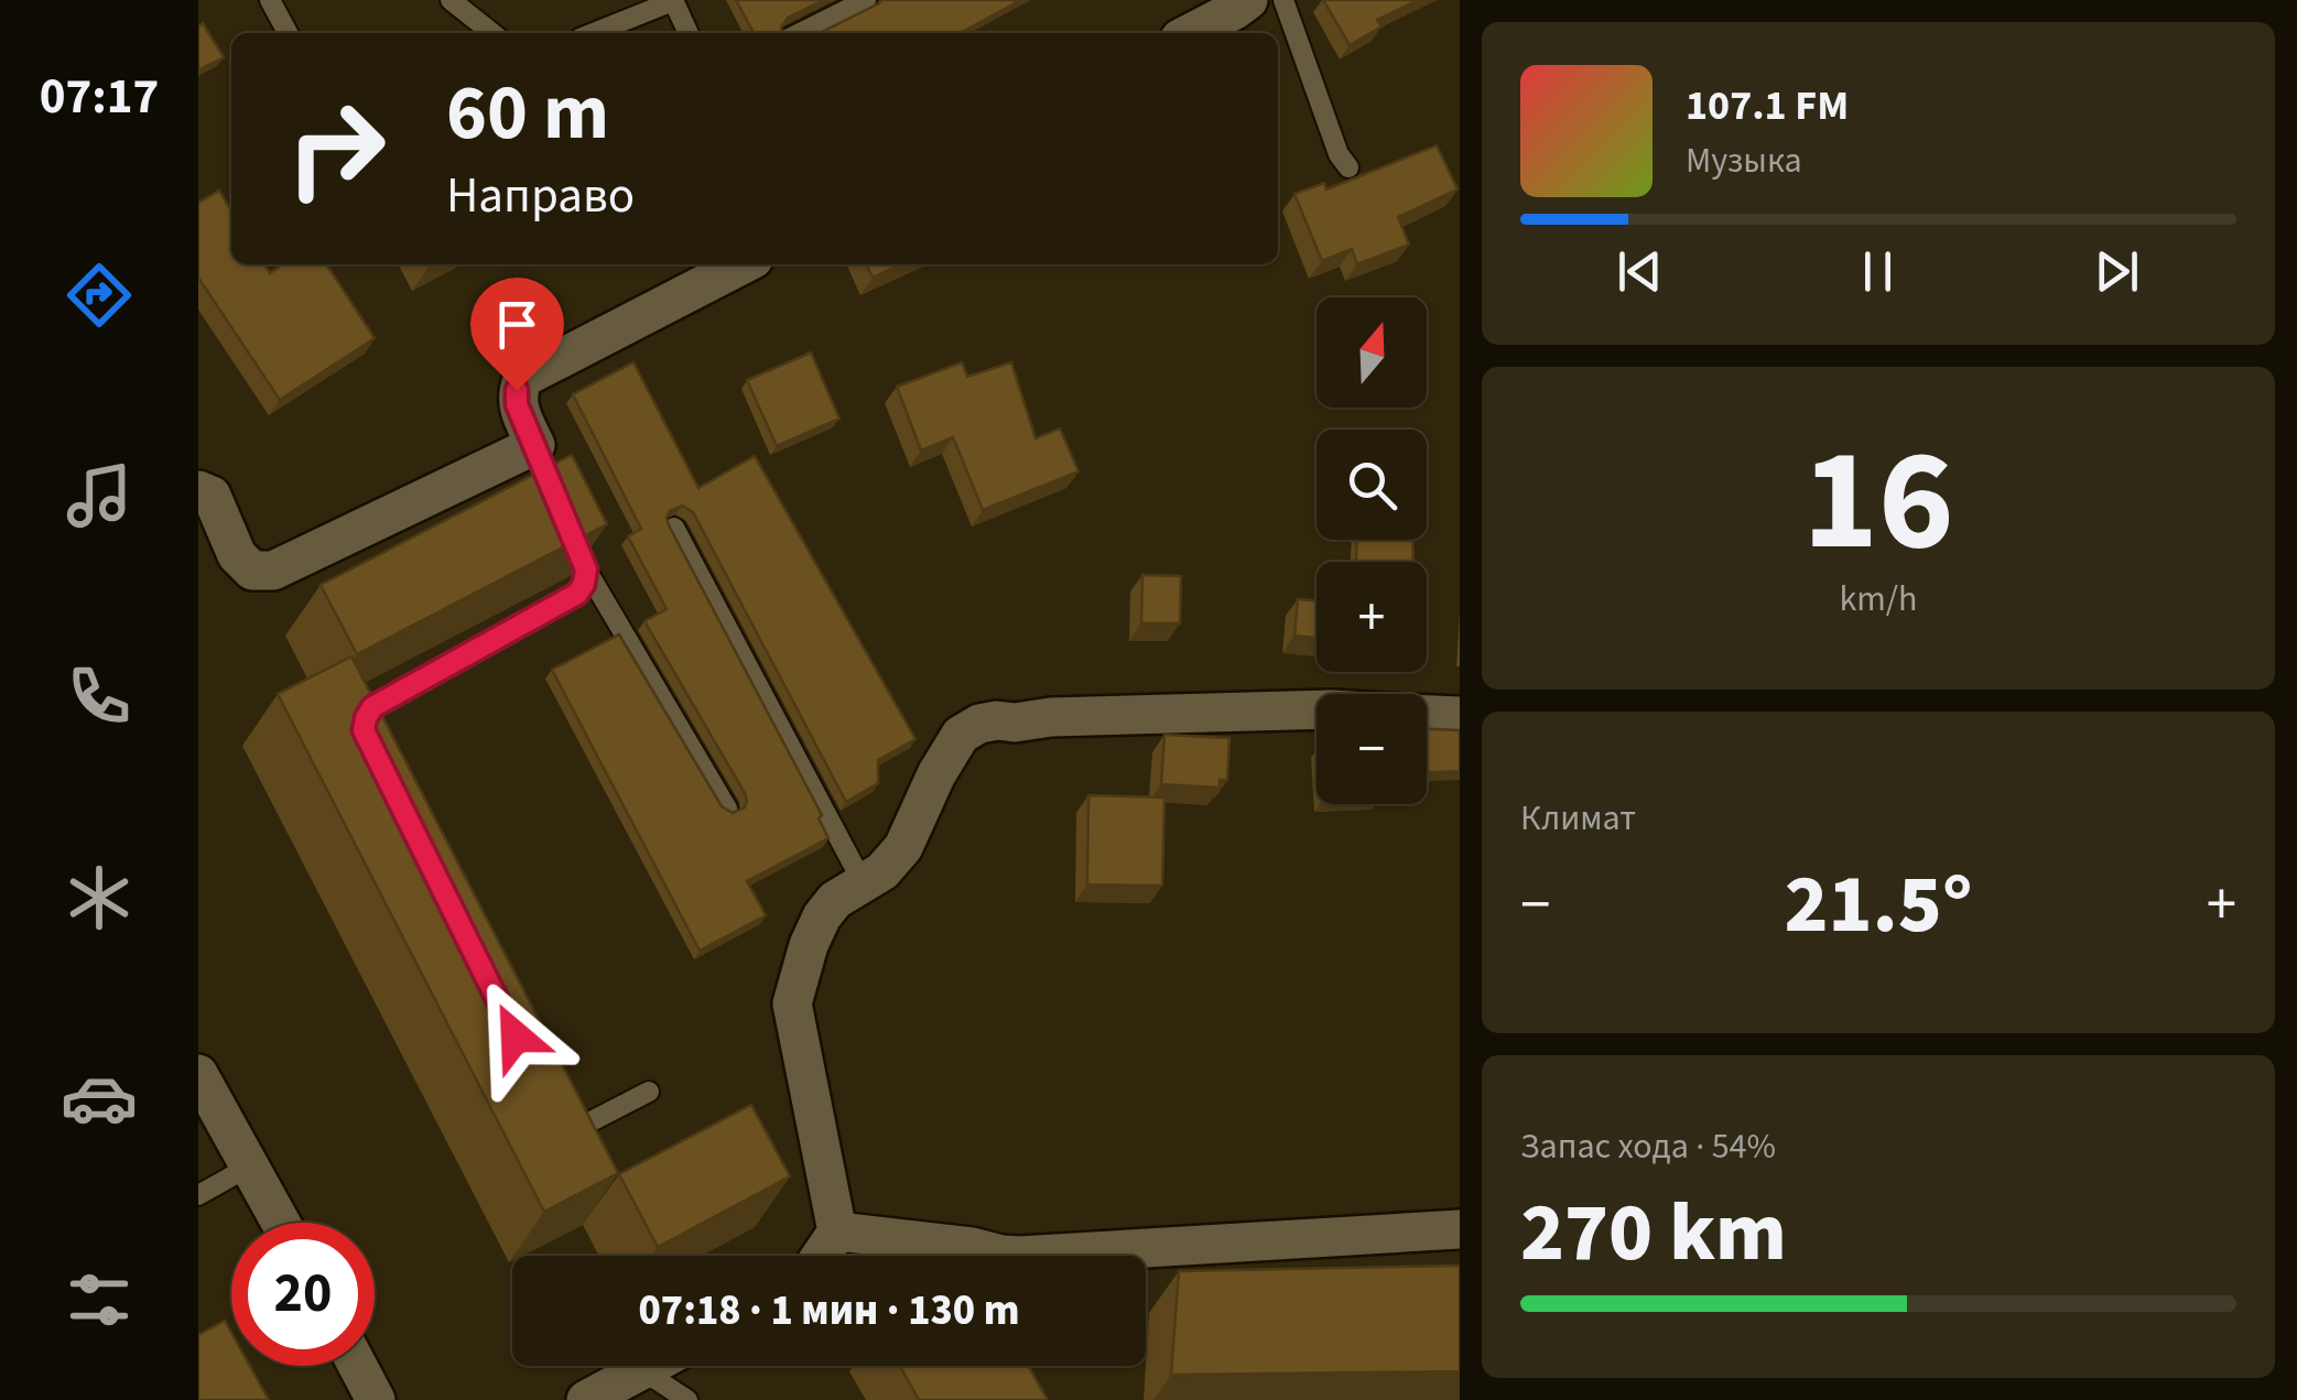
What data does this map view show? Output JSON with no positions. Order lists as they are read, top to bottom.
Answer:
{
  "north": "top",
  "page": {
    "tabs": "07:17",
    "turn": ["60 m", "Направо"],
    "song": ["107.1 FM", "Музыка"],
    "map_buttons": ["+", "−"],
    "tile": [
      ["16", "km/h"],
      "Климат",
      ["Запас хода · 54%", "270 km"]
    ],
    "heat": ["−", "21.5°", "+"],
    "limit": "20",
    "trip": "07:18 · 1 мин · 130 m"
  }
}
